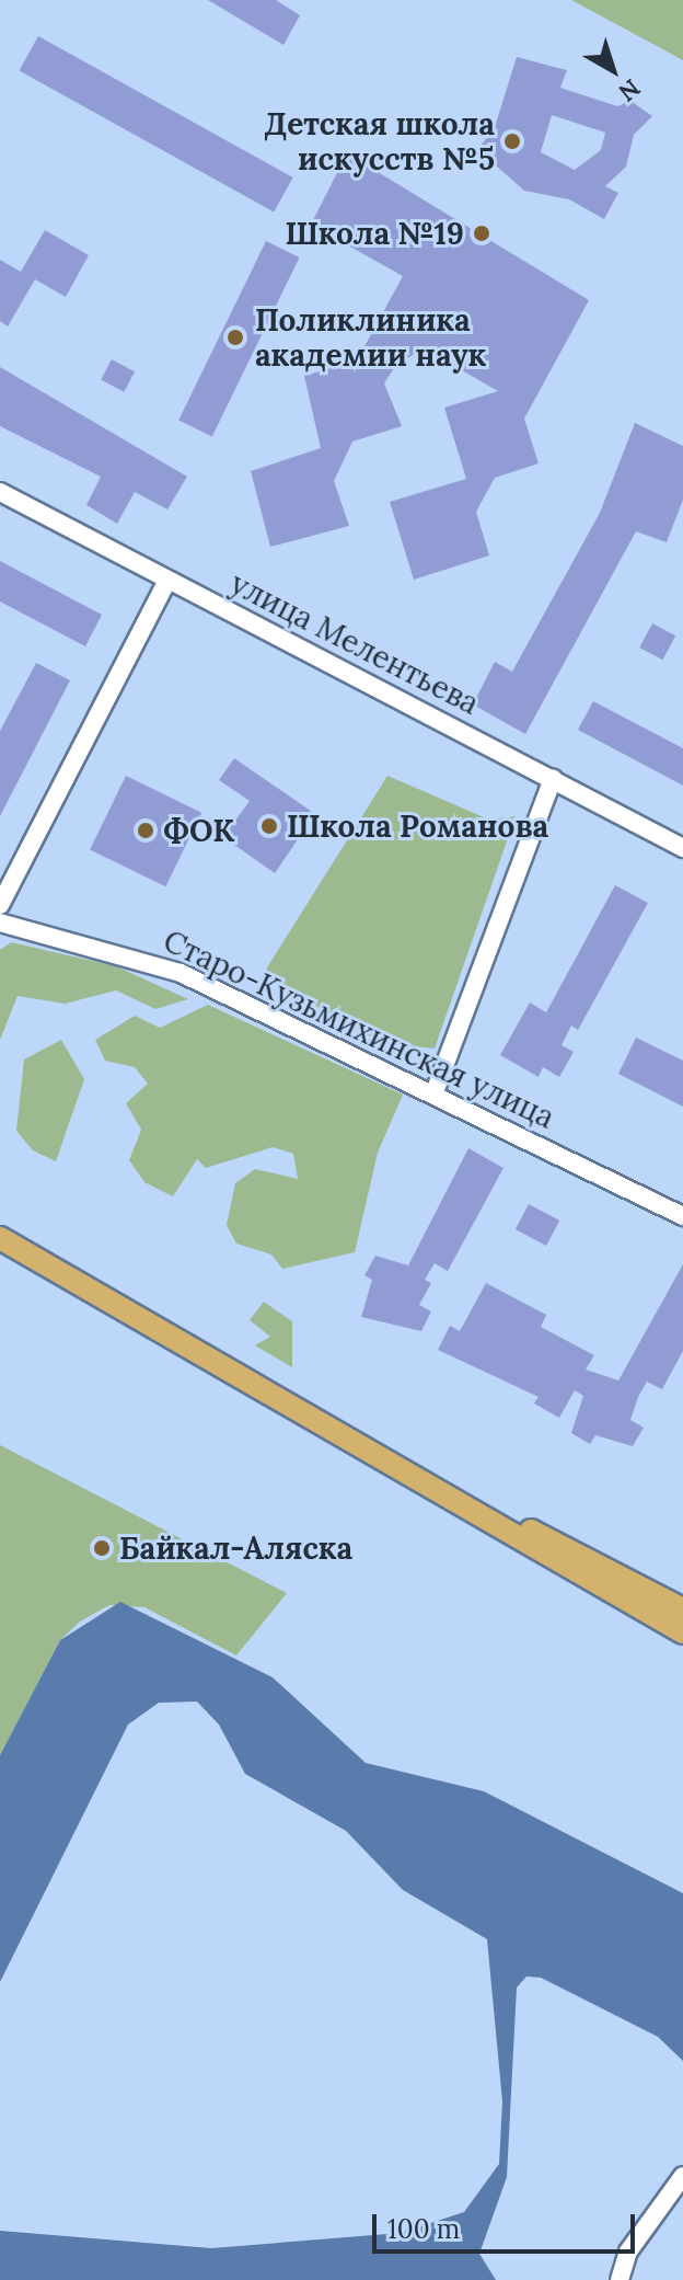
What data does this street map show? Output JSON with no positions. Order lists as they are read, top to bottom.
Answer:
{
  "streets": {
    "street": ["улица Мелентьева", "Старо-Кузьмихинская улица"]
  },
  "places": [
    "Детская школа искусств №5",
    "Школа №19",
    "Поликлиника академии наук",
    "Школа Романова",
    "ФОК",
    "Байкал-Аляска"
  ],
  "scale_bar": "100 m",
  "north": "bottom right"
}
